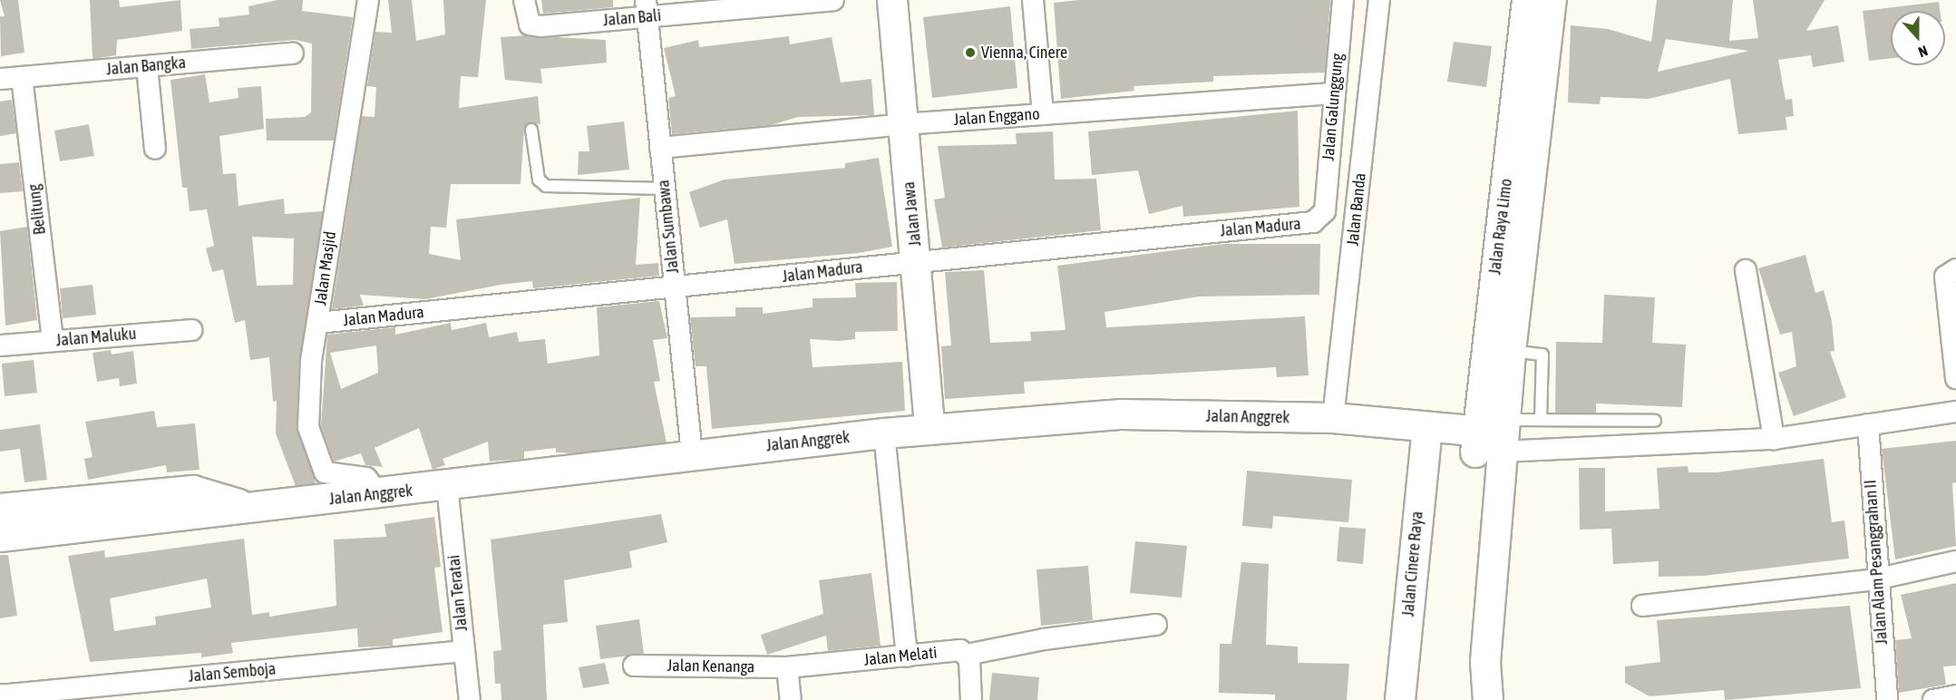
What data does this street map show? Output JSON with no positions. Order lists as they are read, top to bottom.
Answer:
{
  "streets": {
    "street": [
      "Jalan Bali",
      "Jalan Bangka",
      "Jalan Galunggung",
      "Jalan Enggano",
      "Belitung",
      "Jalan Banda",
      "Jalan Jawa",
      "Jalan Sumbawa",
      "Jalan Raya Limo",
      "Jalan Madura",
      "Jalan Masjid",
      "Jalan Maluku",
      "Jalan Anggrek",
      "Jalan Alam Pesanggrahan II",
      "Jalan Cinere Raya",
      "Jalan Teratai",
      "Jalan Melati",
      "Jalan Kenanga",
      "Jalan Semboja"
    ]
  },
  "crossings": [
    ["Jalan Bali", "Jalan Sumbawa"],
    ["Jalan Bangka", "Belitung"],
    ["Jalan Galunggung", "Jalan Enggano"],
    ["Jalan Galunggung", "Jalan Madura"],
    ["Jalan Enggano", "Jalan Jawa"],
    ["Jalan Enggano", "Jalan Sumbawa"],
    ["Belitung", "Jalan Maluku"],
    ["Jalan Banda", "Jalan Anggrek"],
    ["Jalan Jawa", "Jalan Madura"],
    ["Jalan Jawa", "Jalan Anggrek"],
    ["Jalan Sumbawa", "Jalan Madura"],
    ["Jalan Sumbawa", "Jalan Anggrek"],
    ["Jalan Raya Limo", "Jalan Anggrek"],
    ["Jalan Madura", "Jalan Masjid"],
    ["Jalan Masjid", "Jalan Anggrek"],
    ["Jalan Anggrek", "Jalan Cinere Raya"],
    ["Jalan Anggrek", "Jalan Teratai"],
    ["Jalan Teratai", "Jalan Semboja"],
    ["Jalan Melati", "Jalan Kenanga"]
  ],
  "places": ["Vienna, Cinere"],
  "north": "bottom"
}
